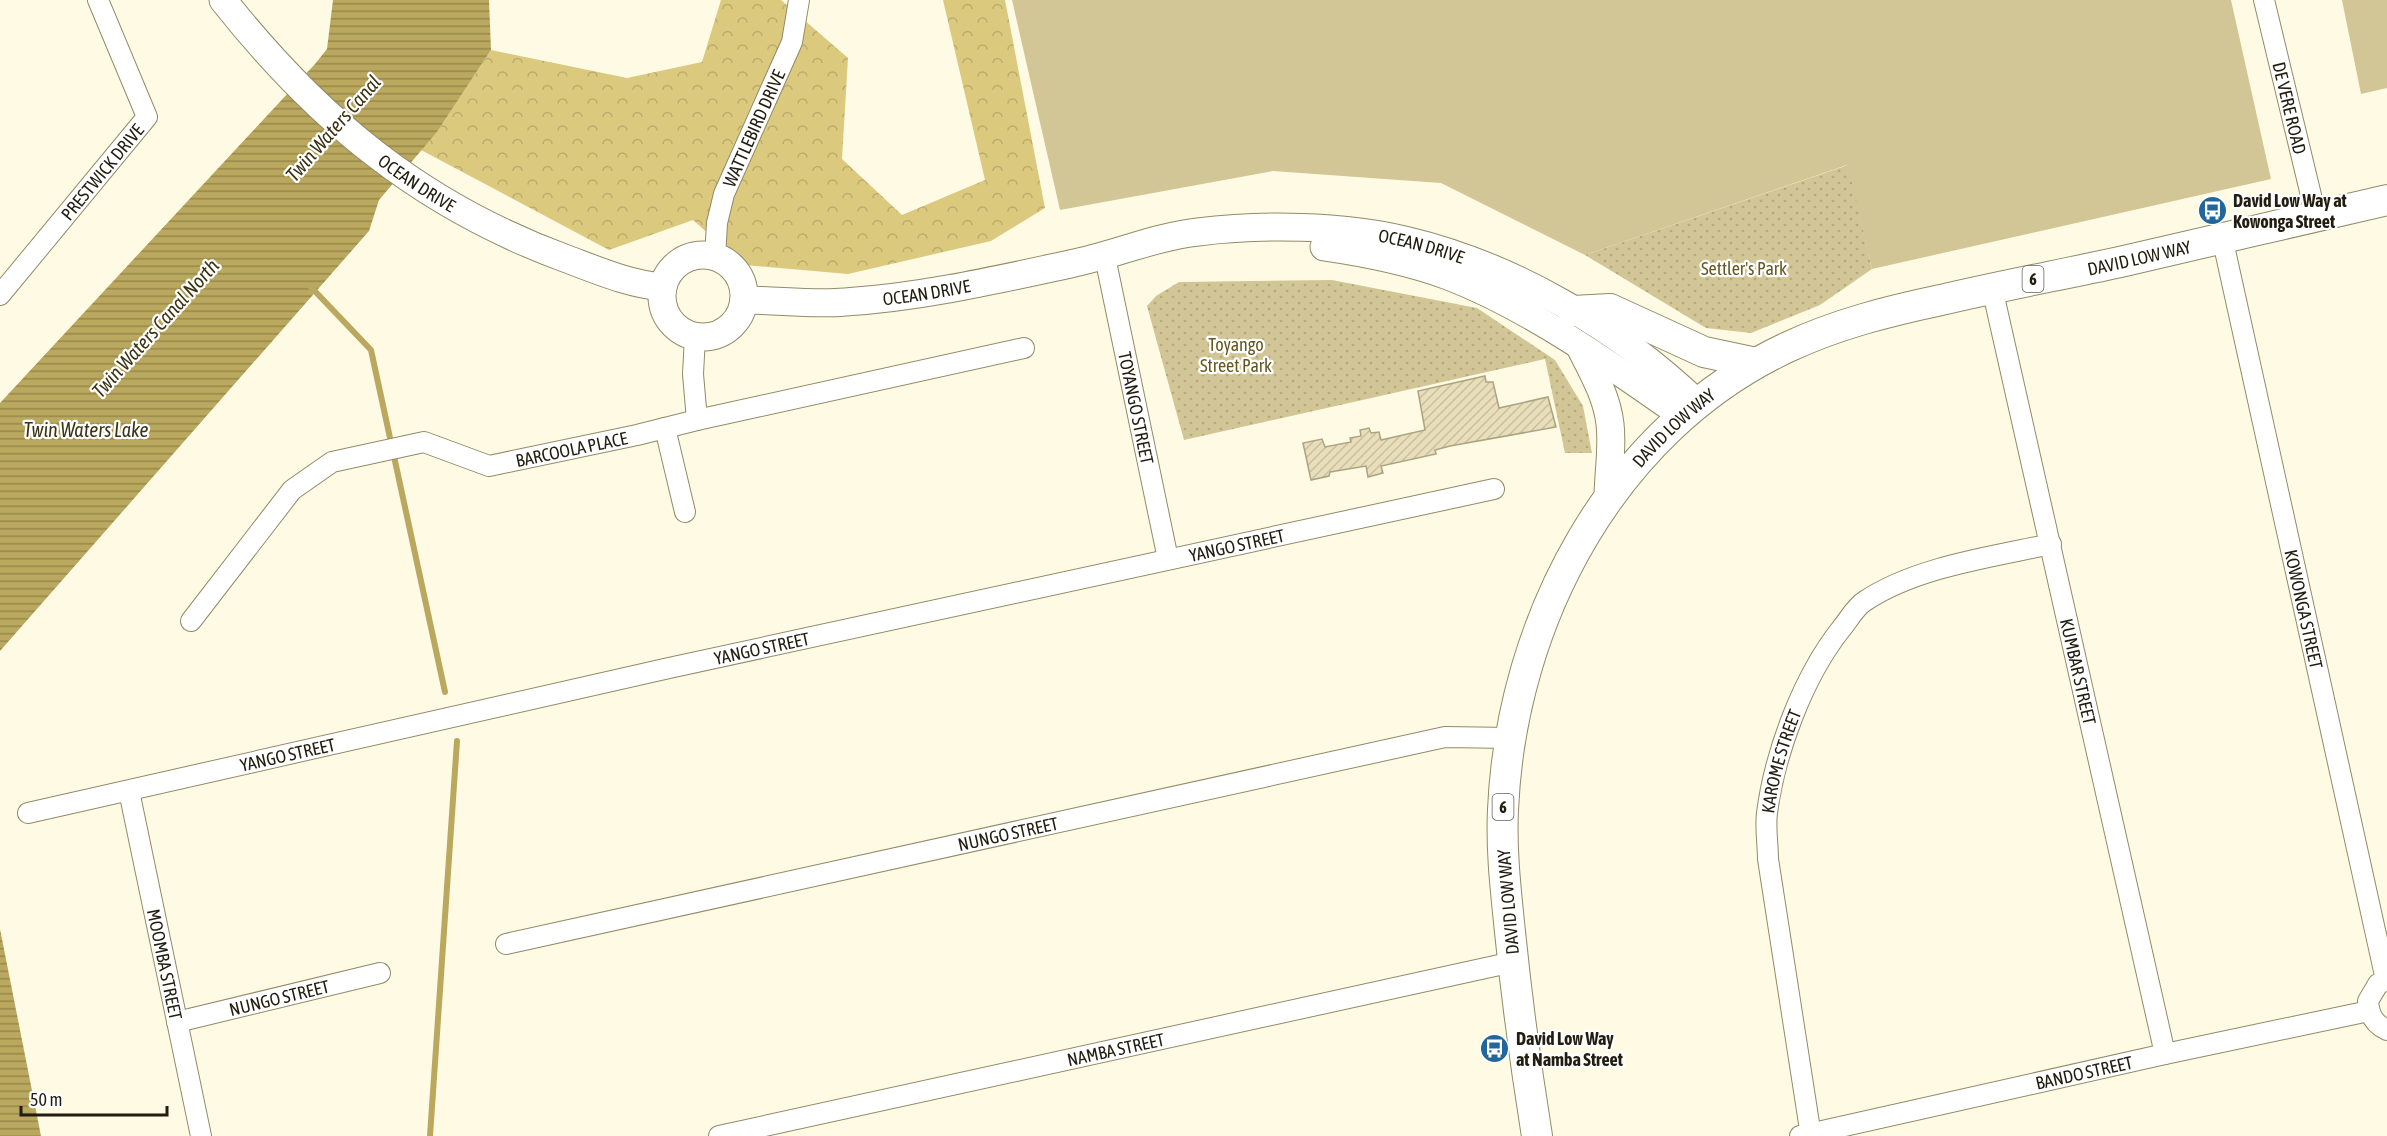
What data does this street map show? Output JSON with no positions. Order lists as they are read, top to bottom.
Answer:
{
  "streets": {
    "main road": ["DAVID LOW WAY", "6"],
    "street": [
      "DE VERE ROAD",
      "WATTLEBIRD DRIVE",
      "PRESTWICK DRIVE",
      "OCEAN DRIVE",
      "TOYANGO STREET",
      "BARCOOLA PLACE",
      "YANGO STREET",
      "KOWONGA STREET",
      "KUMBAR STREET",
      "KAROME STREET",
      "NUNGO STREET",
      "MOOMBA STREET",
      "NAMBA STREET",
      "BANDO STREET"
    ]
  },
  "crossings": [
    ["DE VERE ROAD", "DAVID LOW WAY"],
    ["WATTLEBIRD DRIVE", "OCEAN DRIVE"],
    ["OCEAN DRIVE", "DAVID LOW WAY"],
    ["OCEAN DRIVE", "TOYANGO STREET"],
    ["DAVID LOW WAY", "KOWONGA STREET"],
    ["DAVID LOW WAY", "KUMBAR STREET"],
    ["DAVID LOW WAY", "NUNGO STREET"],
    ["DAVID LOW WAY", "NAMBA STREET"],
    ["TOYANGO STREET", "YANGO STREET"],
    ["YANGO STREET", "MOOMBA STREET"],
    ["KUMBAR STREET", "KAROME STREET"],
    ["KUMBAR STREET", "BANDO STREET"],
    ["KAROME STREET", "BANDO STREET"],
    ["NUNGO STREET", "MOOMBA STREET"]
  ],
  "water": ["Twin Waters Canal", "Twin Waters Canal North", "Twin Waters Lake"],
  "parks": ["Settler's Park", "Toyango Street Park"],
  "places": {
    "bus stop": ["David Low Way at Kowonga Street", "David Low Way at Namba Street"]
  },
  "scale_bar": "50 m"
}
